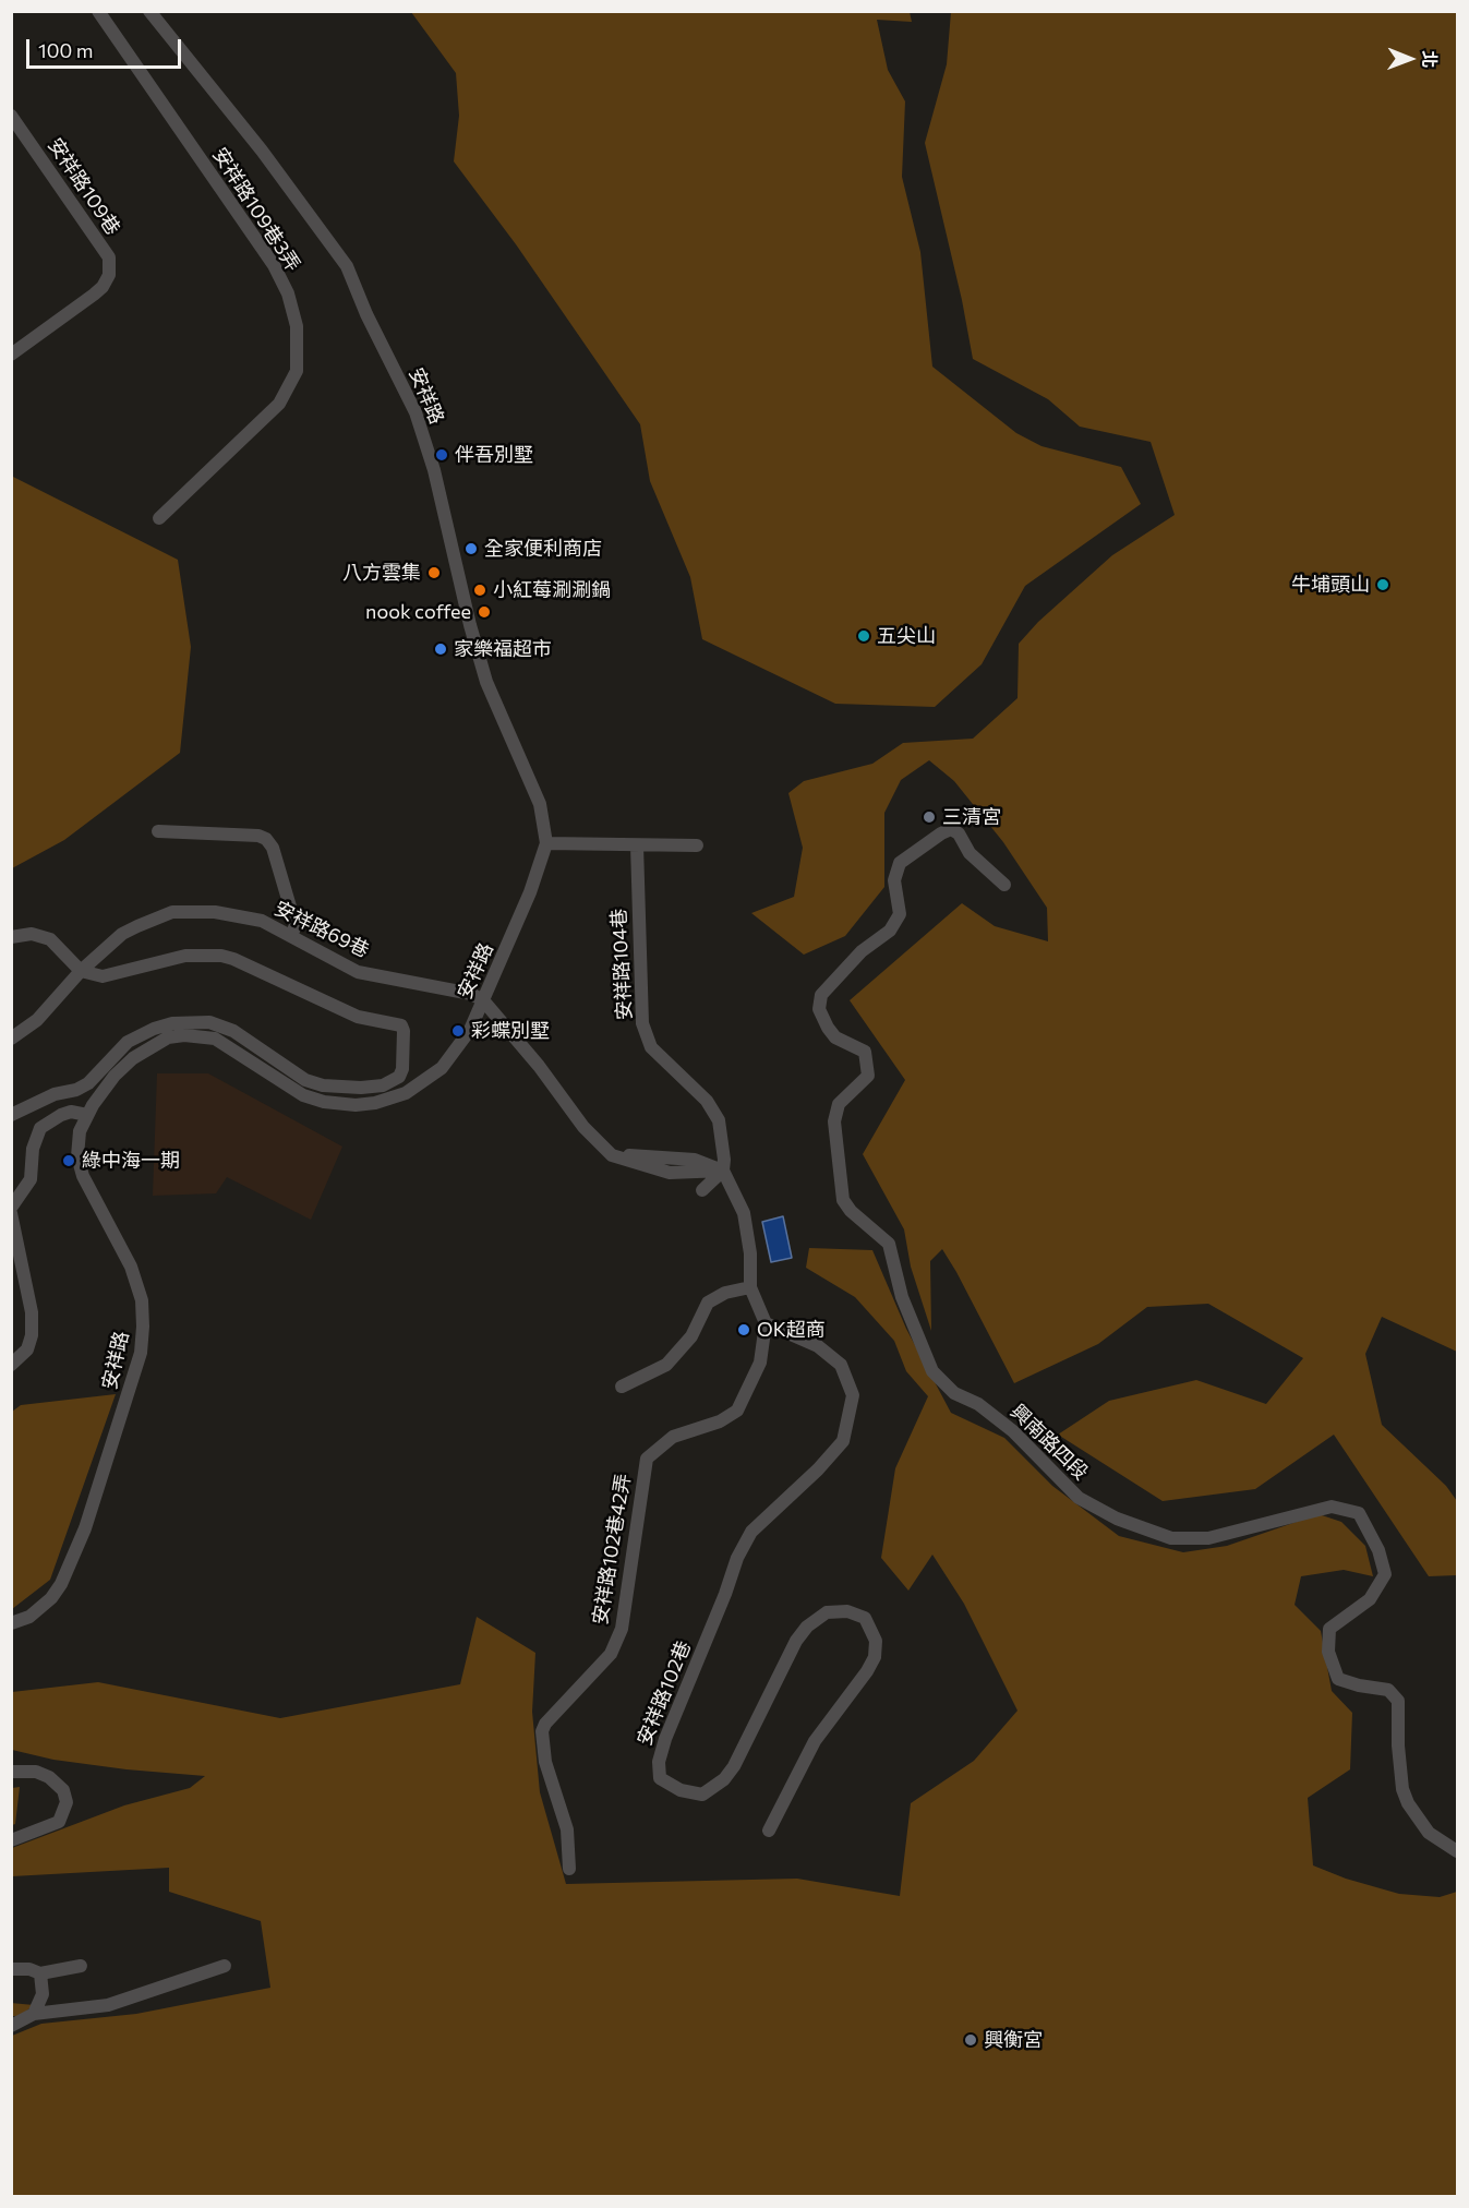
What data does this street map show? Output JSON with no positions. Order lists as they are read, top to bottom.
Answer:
{
  "streets": {
    "street": [
      "安祥路109巷",
      "安祥路109巷3弄",
      "安祥路",
      "安祥路69巷",
      "安祥路104巷",
      "興南路四段",
      "安祥路102巷42弄",
      "安祥路102巷"
    ]
  },
  "crossings": [
    ["安祥路", "安祥路69巷"],
    ["安祥路102巷42弄", "安祥路102巷"]
  ],
  "places": [
    "伴吾別墅",
    "全家便利商店",
    "八方雲集",
    "牛埔頭山",
    "小紅莓涮涮鍋",
    "nook coffee",
    "五尖山",
    "家樂福超市",
    "三清宮",
    "彩蝶別墅",
    "綠中海一期",
    "OK超商",
    "興衡宮"
  ],
  "scale_bar": "100 m",
  "north": "right"
}
